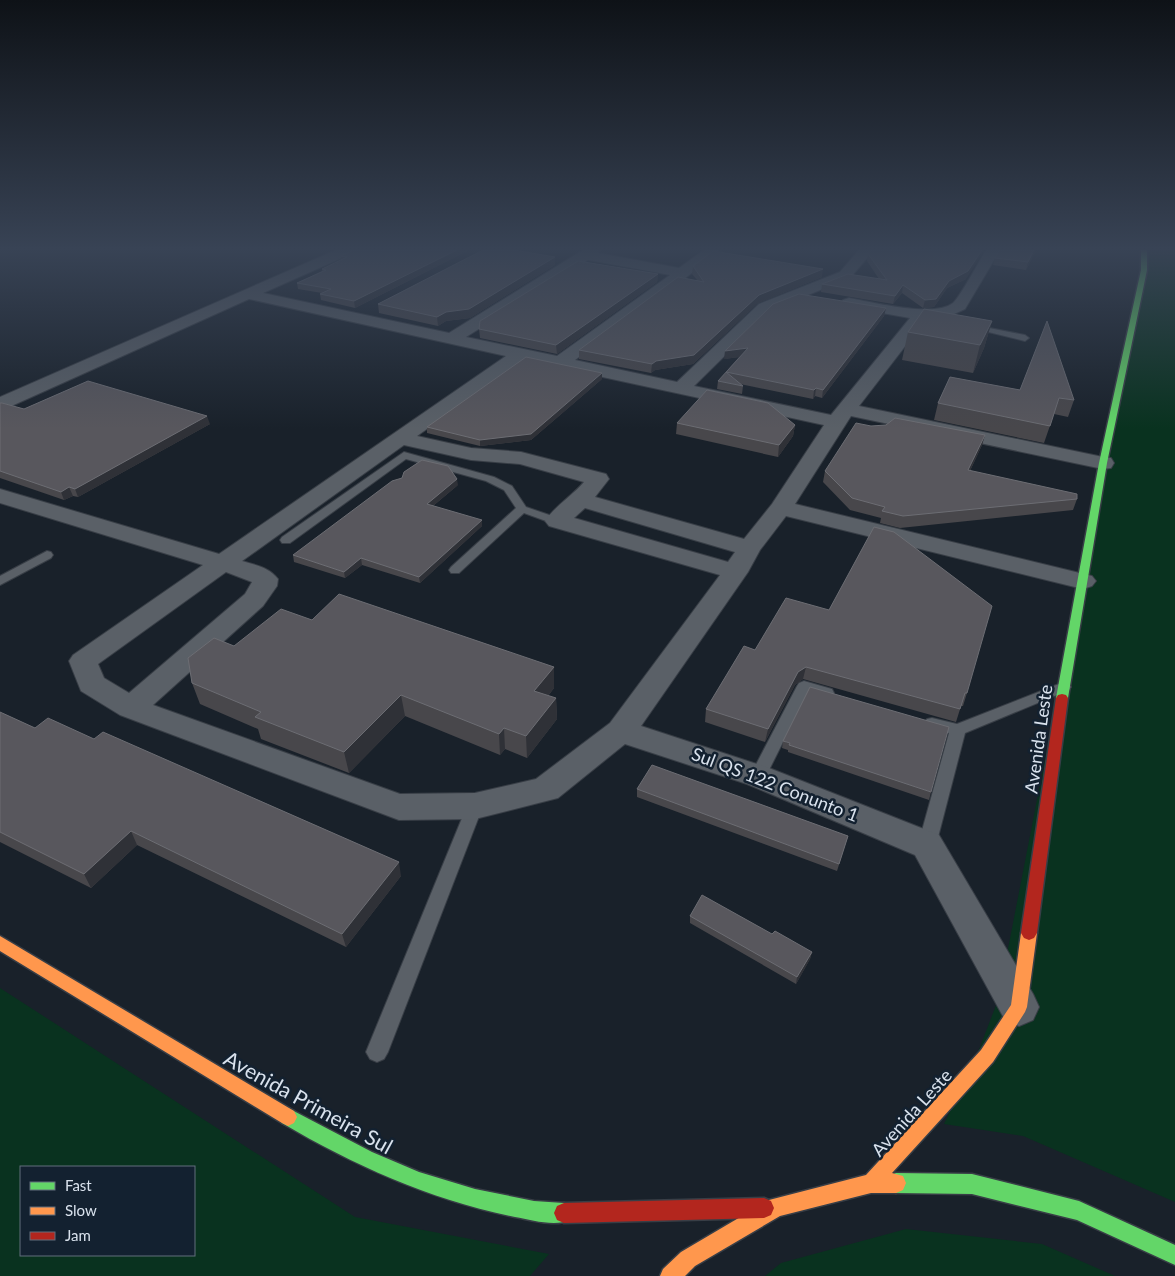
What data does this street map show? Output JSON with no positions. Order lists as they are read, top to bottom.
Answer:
{
  "streets": {
    "main road": ["Avenida Leste", "Avenida Primeira Sul"],
    "street": ["Sul QS 122 Conunto 1"]
  },
  "legend": ["Fast", "Slow", "Jam"]
}
